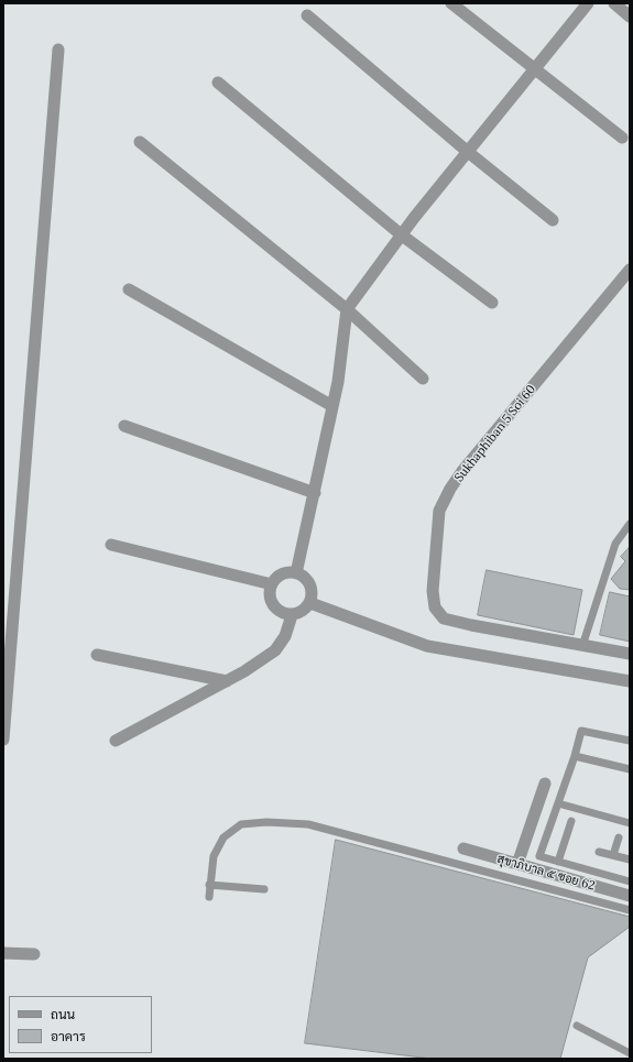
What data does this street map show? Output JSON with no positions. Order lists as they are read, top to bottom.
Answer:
{
  "streets": {
    "street": ["Sukhaphiban 5 Soi 60", "สุขาภิบาล ๕ ซอย 62"]
  },
  "legend": ["ถนน", "อาคาร"]
}
